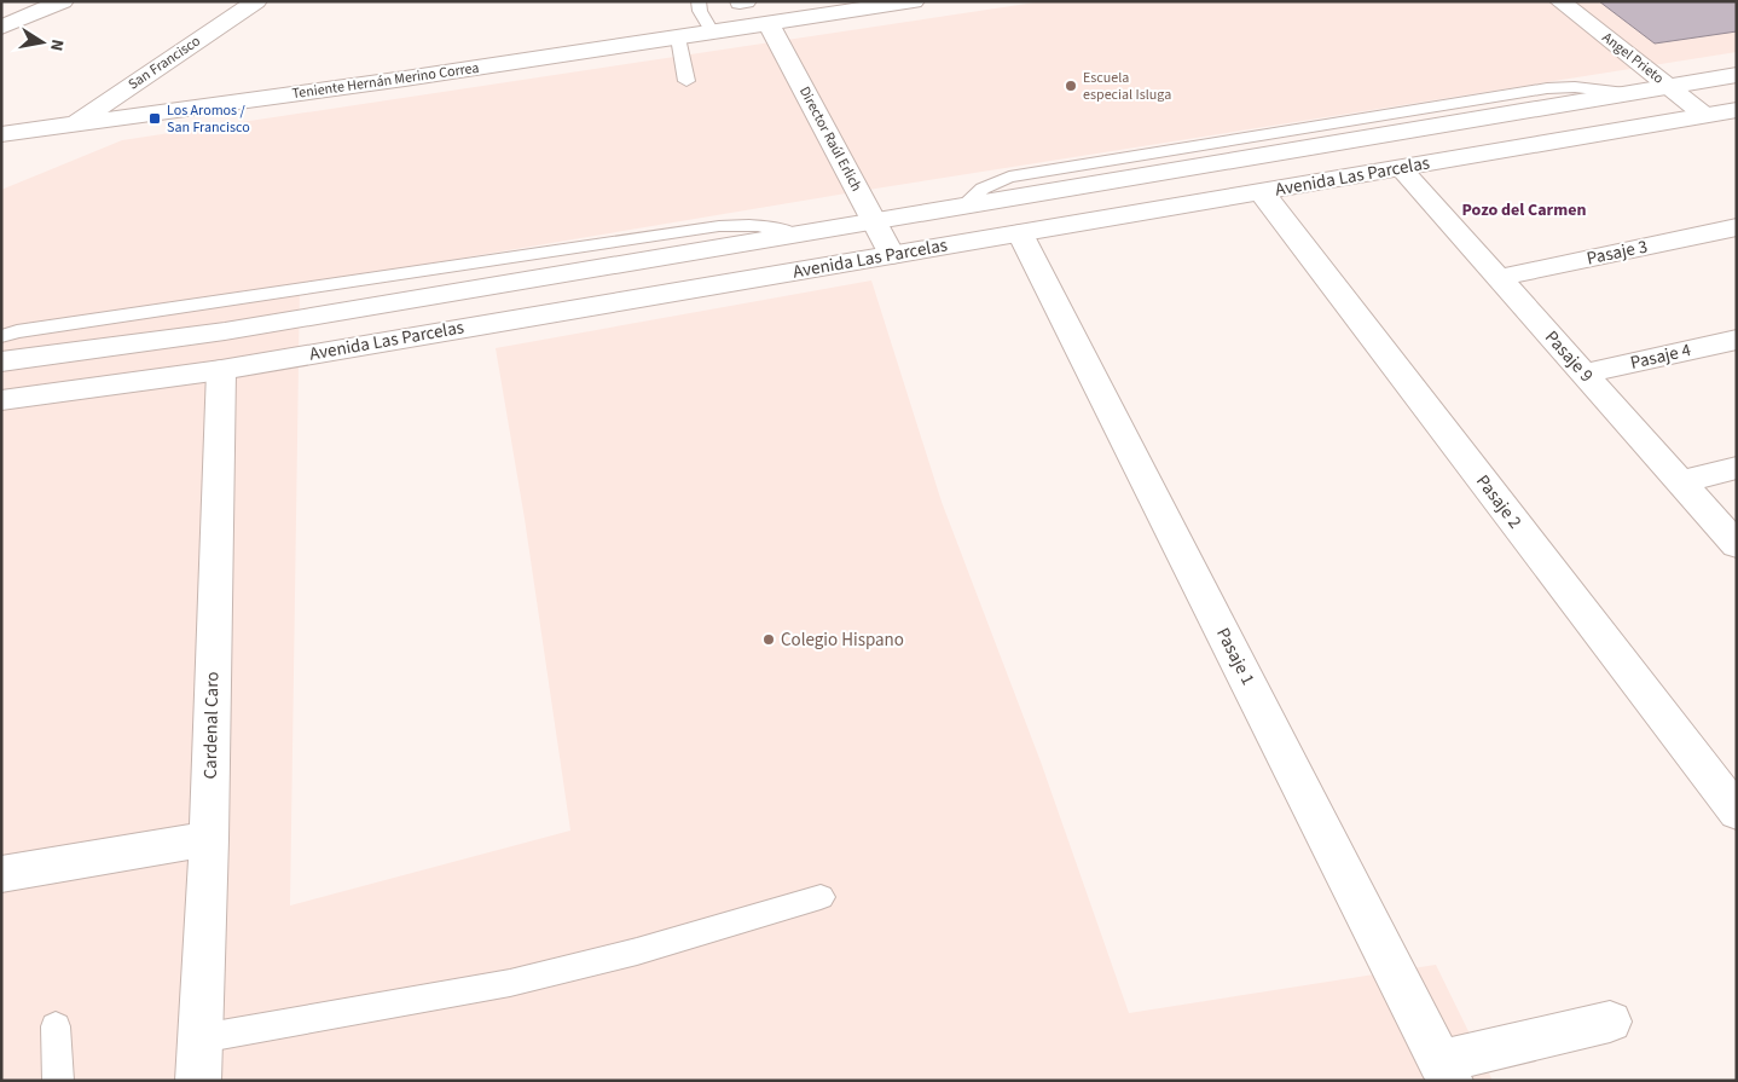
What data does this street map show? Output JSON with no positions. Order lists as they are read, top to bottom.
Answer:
{
  "streets": {
    "street": [
      "Angel Prieto",
      "San Francisco",
      "Teniente Hernán Merino Correa",
      "Director Raúl Erlich",
      "Avenida Las Parcelas",
      "Pasaje 3",
      "Pasaje 9",
      "Pasaje 4",
      "Pasaje 2",
      "Pasaje 1",
      "Cardenal Caro"
    ]
  },
  "crossings": [
    ["Angel Prieto", "Avenida Las Parcelas"],
    ["San Francisco", "Teniente Hernán Merino Correa"],
    ["Teniente Hernán Merino Correa", "Director Raúl Erlich"],
    ["Director Raúl Erlich", "Avenida Las Parcelas"],
    ["Avenida Las Parcelas", "Pasaje 9"],
    ["Avenida Las Parcelas", "Pasaje 2"],
    ["Avenida Las Parcelas", "Pasaje 1"],
    ["Avenida Las Parcelas", "Cardenal Caro"],
    ["Pasaje 3", "Pasaje 9"],
    ["Pasaje 9", "Pasaje 4"]
  ],
  "districts": ["Pozo del Carmen"],
  "places": {
    "other": ["Escuela especial Isluga", "Colegio Hispano"],
    "transit": ["Los Aromos / San Francisco"]
  },
  "north": "right"
}
